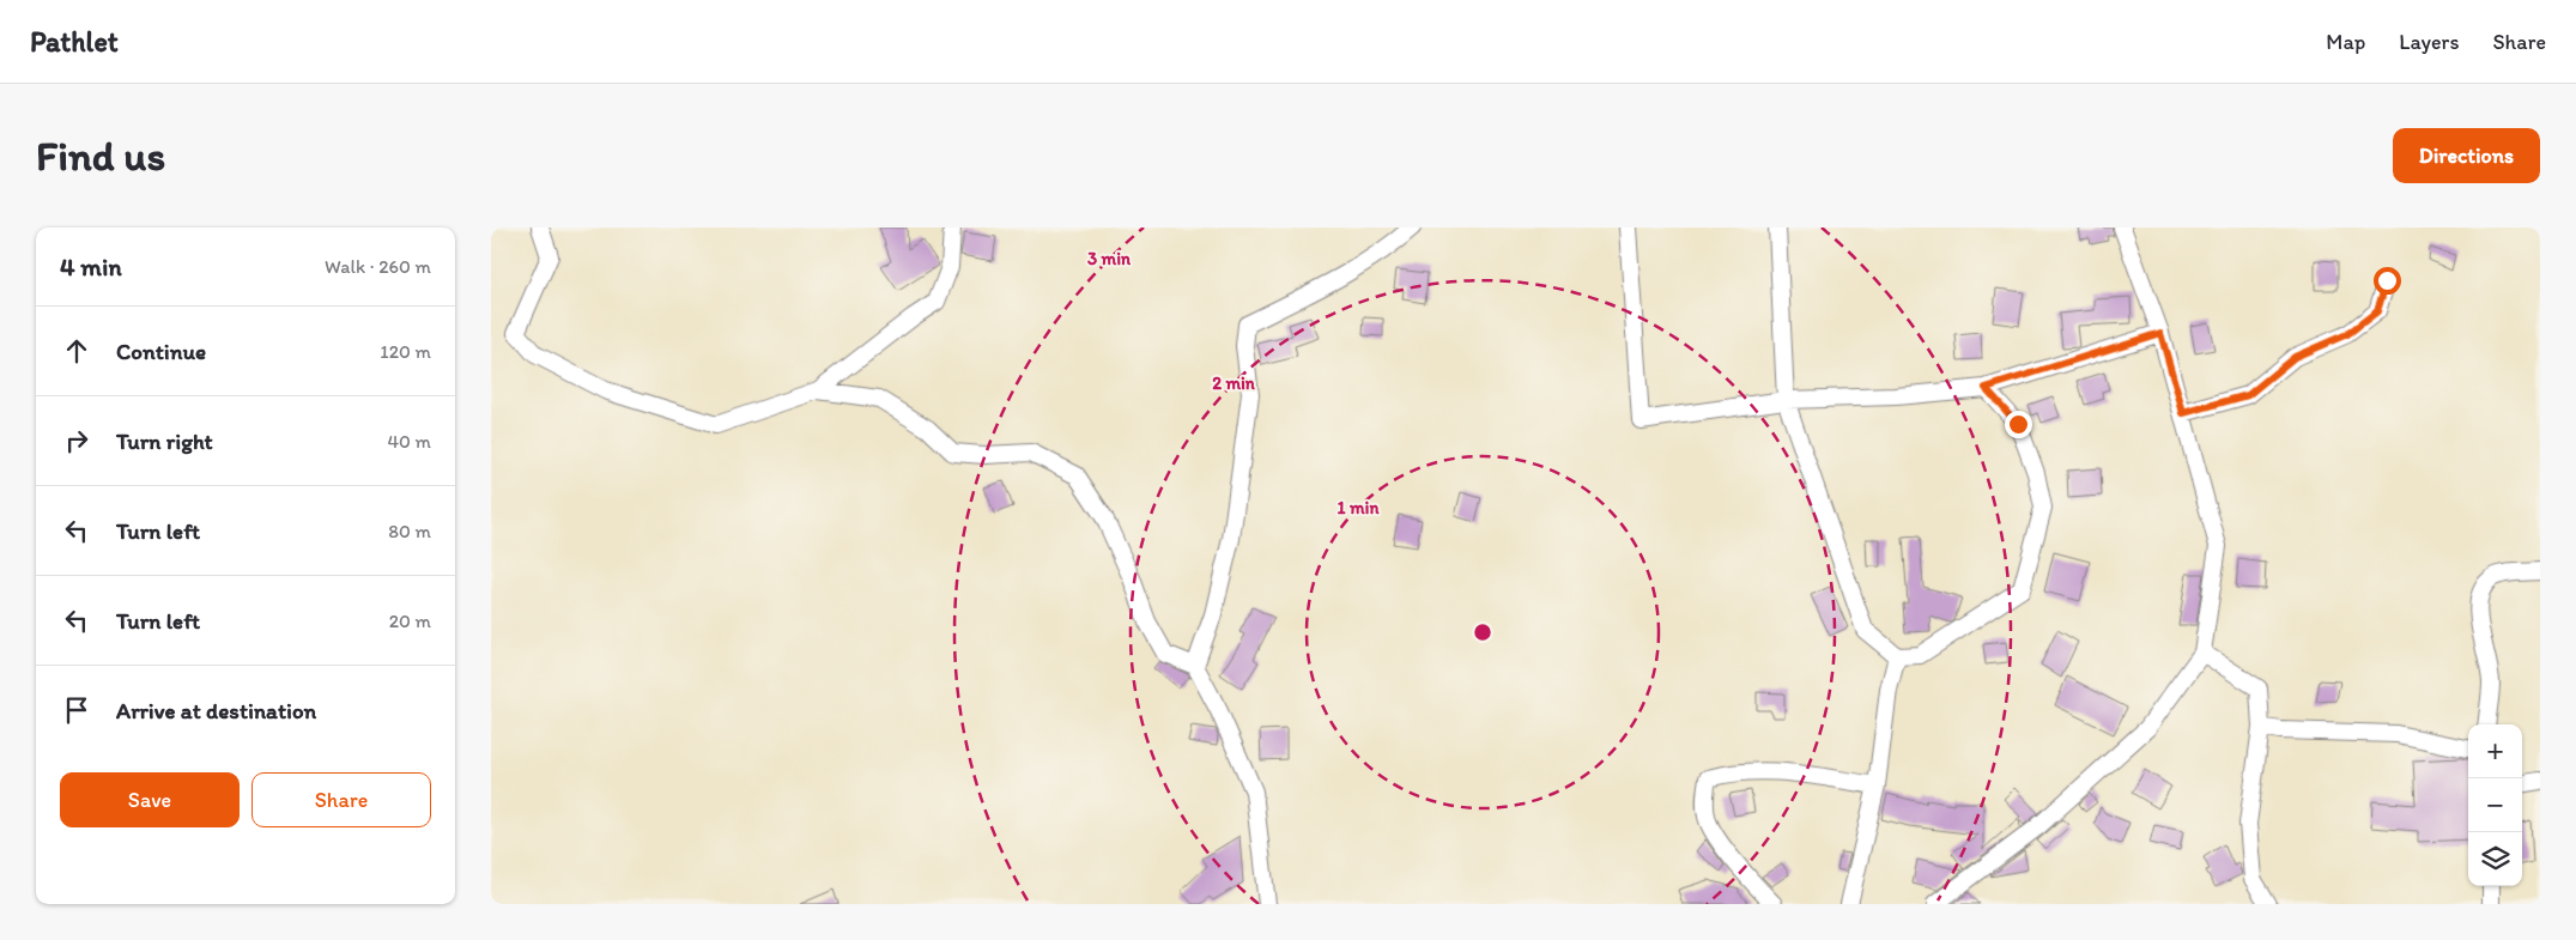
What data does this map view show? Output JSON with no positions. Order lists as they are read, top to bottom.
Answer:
{
  "page": {
    "header": "Pathlet",
    "nav": ["Map", "Layers", "Share"],
    "buttons": [
      "Directions",
      ["Save", "Share"]
    ],
    "title": "Find us",
    "heading": ["4 min", "Walk · 260 m"],
    "list": [
      ["Continue", "120 m"],
      ["Turn right", "40 m"],
      ["Turn left", "80 m"],
      ["Turn left", "20 m"],
      "Arrive at destination"
    ],
    "map_buttons": ["+", "−"]
  },
  "rings": ["3 min", "2 min", "1 min"]
}
